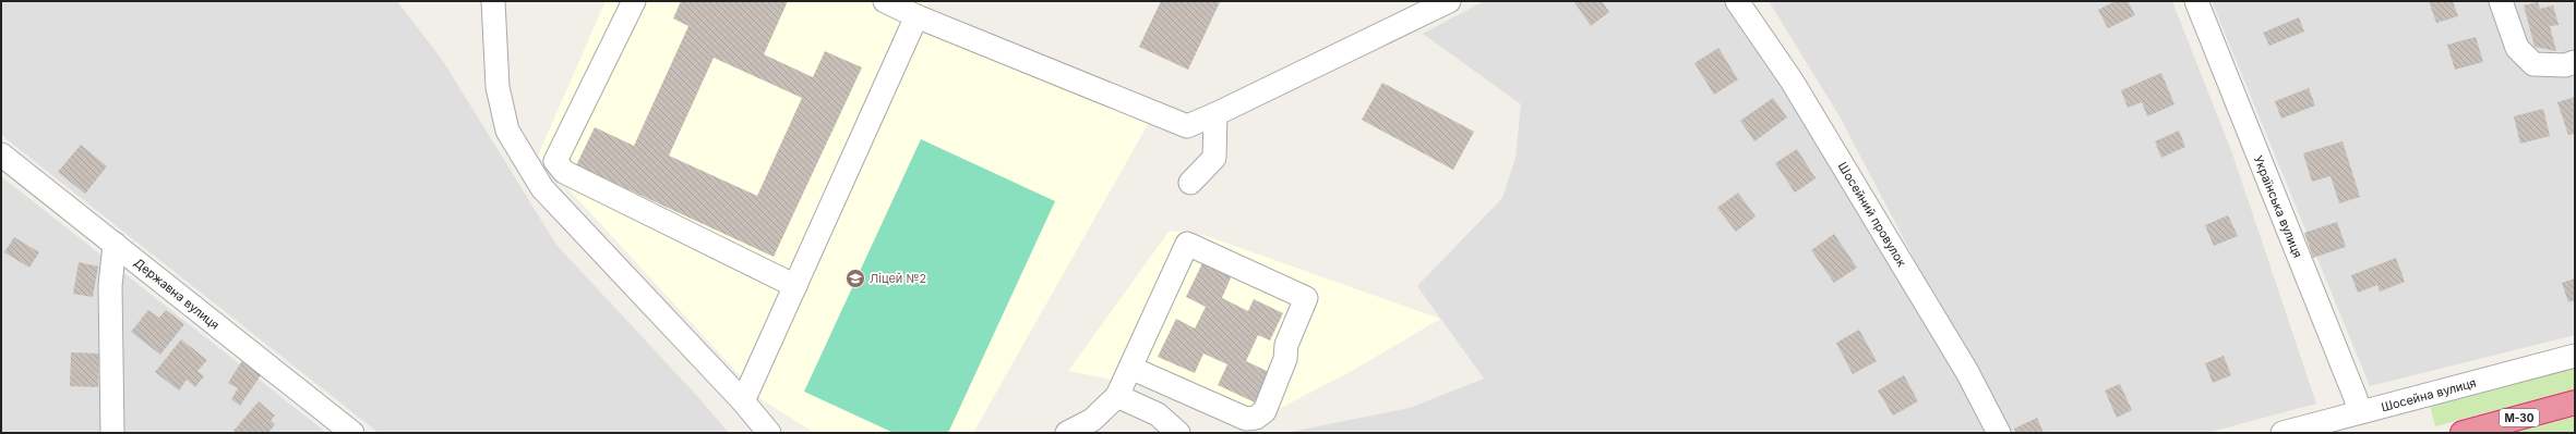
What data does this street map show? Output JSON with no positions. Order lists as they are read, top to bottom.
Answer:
{
  "streets": {
    "highway": ["М-30"],
    "street": [
      "Українська вулиця",
      "Шосейний провулок",
      "Державна вулиця",
      "Шосейна вулиця"
    ]
  },
  "crossings": [
    ["Українська вулиця", "Шосейна вулиця"]
  ],
  "places": {
    "school or university": ["Ліцей №2"]
  }
}
